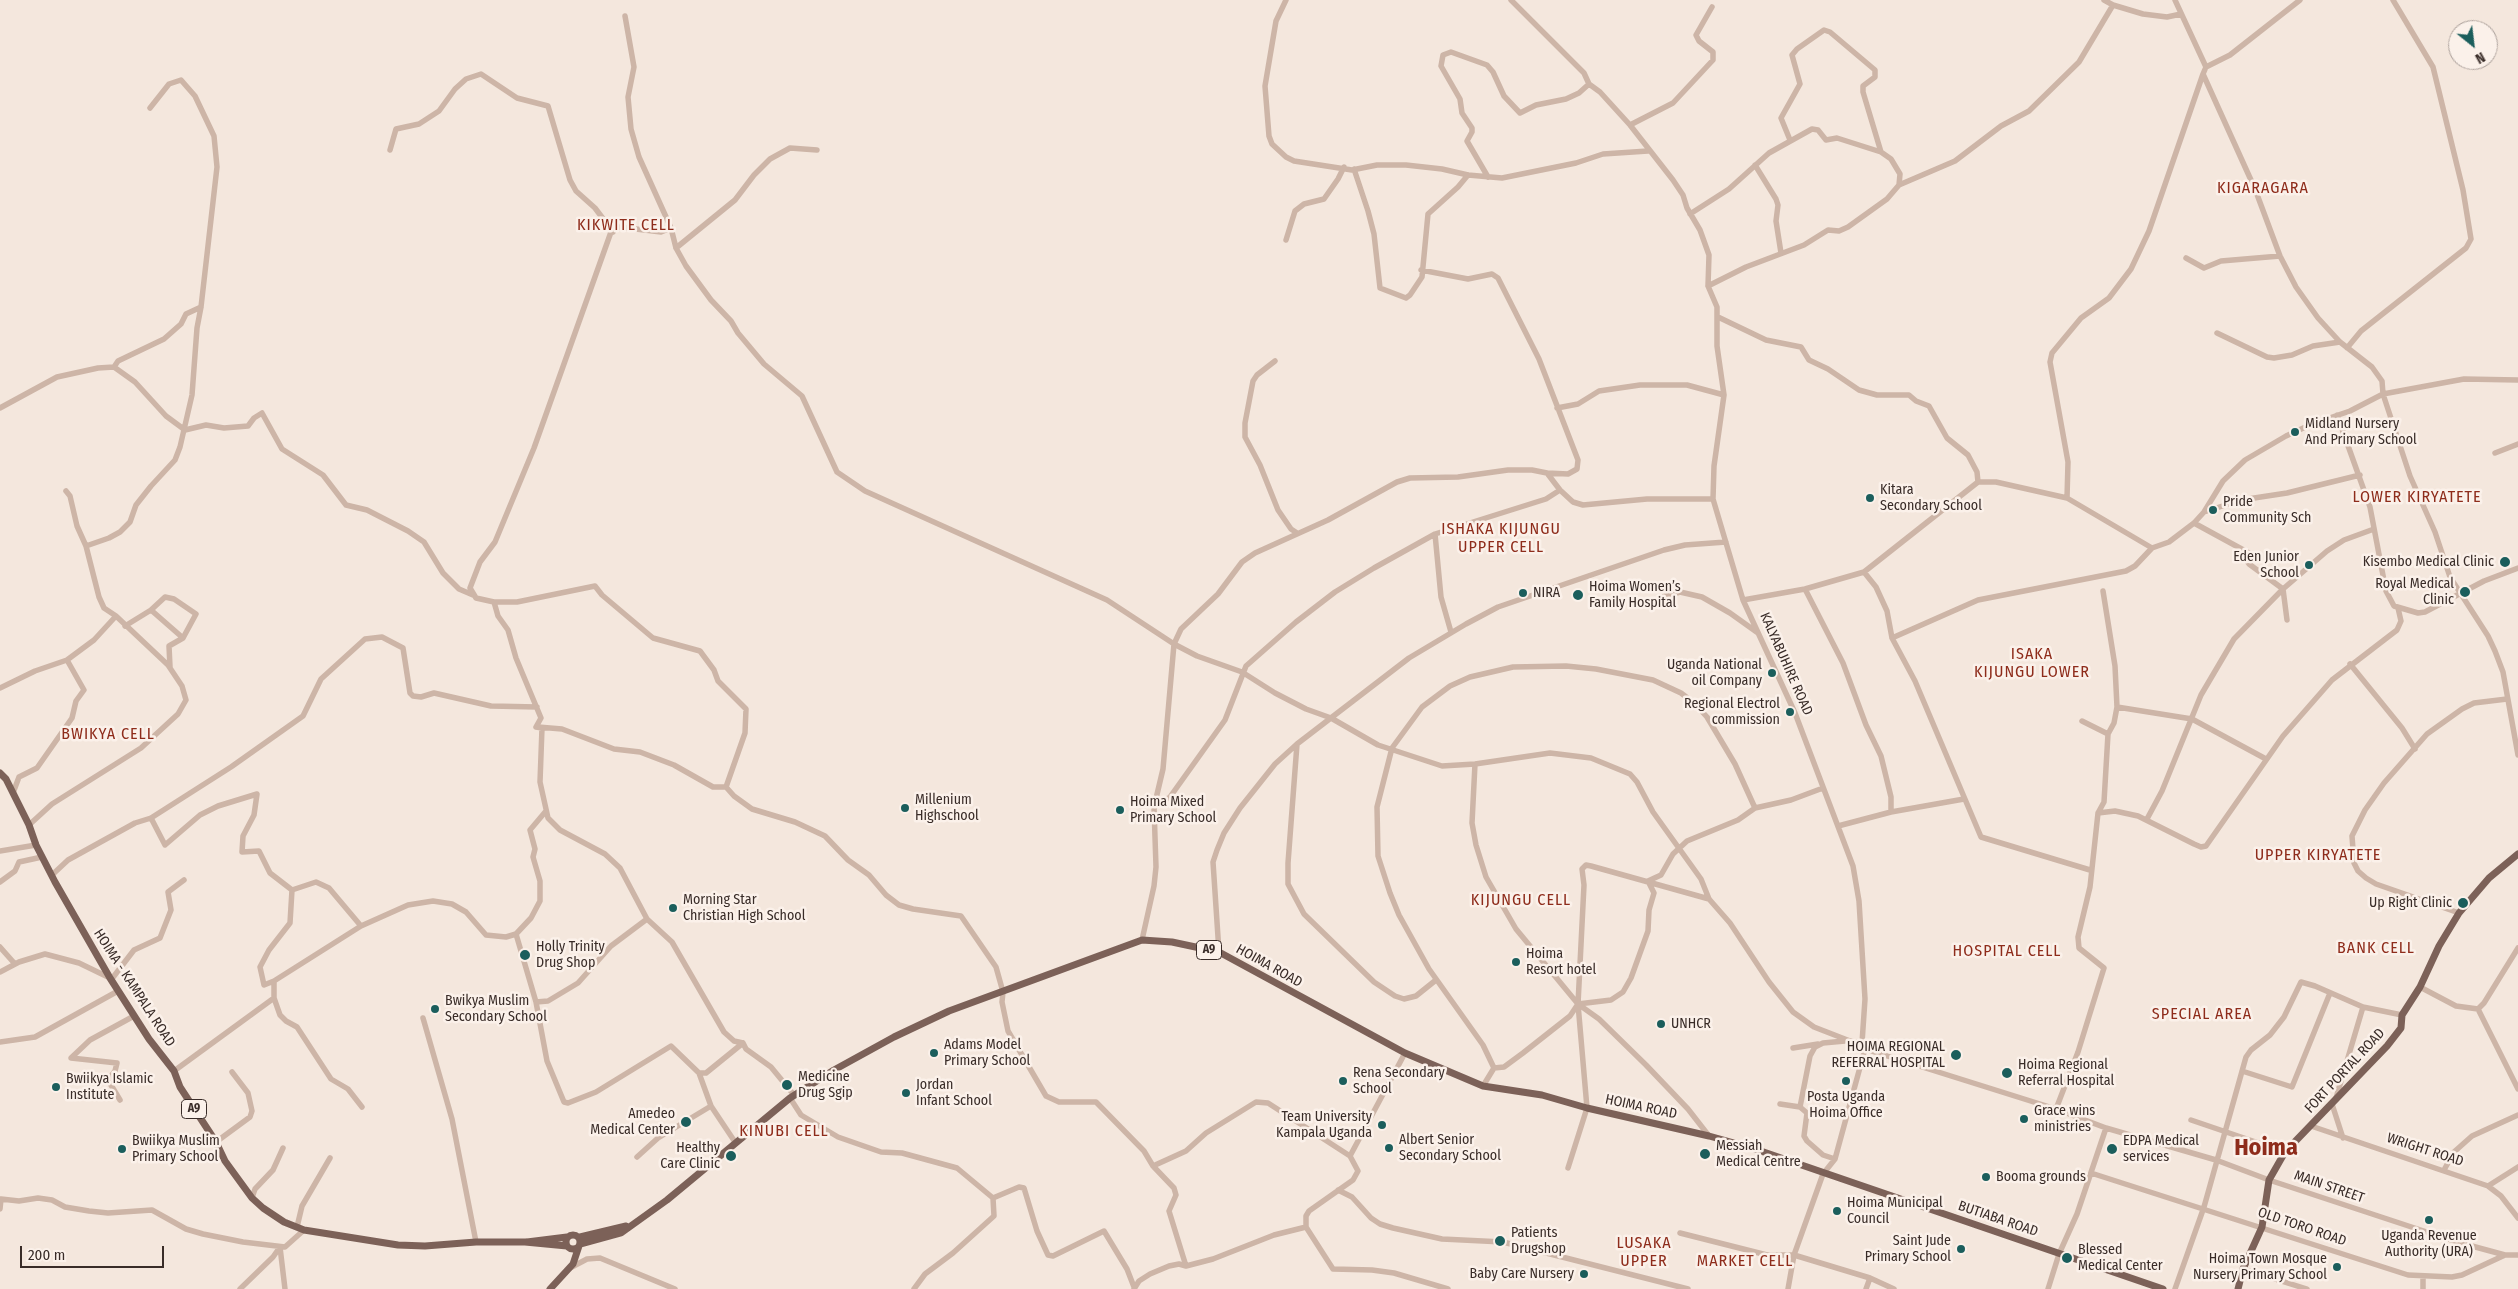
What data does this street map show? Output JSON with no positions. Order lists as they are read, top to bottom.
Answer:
{
  "streets": {
    "main road": [
      "A9",
      "HOIMA ROAD",
      "HOIMA - KAMPALA ROAD",
      "FORT PORTAL ROAD",
      "BUTIABA ROAD"
    ],
    "street": [
      "KALYABUHIRE ROAD",
      "WRIGHT ROAD",
      "MAIN STREET",
      "OLD TORO ROAD"
    ]
  },
  "crossings": [
    ["KALYABUHIRE ROAD", "MAIN STREET"],
    ["A9", "HOIMA ROAD"],
    ["A9", "HOIMA - KAMPALA ROAD"],
    ["HOIMA ROAD", "BUTIABA ROAD"],
    ["FORT PORTAL ROAD", "WRIGHT ROAD"],
    ["FORT PORTAL ROAD", "MAIN STREET"],
    ["MAIN STREET", "OLD TORO ROAD"]
  ],
  "districts": [
    "KIGARAGARA",
    "KIKWITE CELL",
    "LOWER KIRYATETE",
    "ISHAKA KIJUNGU UPPER CELL",
    "ISAKA KIJUNGU LOWER",
    "BWIKYA CELL",
    "UPPER KIRYATETE",
    "KIJUNGU CELL",
    "BANK CELL",
    "HOSPITAL CELL",
    "SPECIAL AREA",
    "KINUBI CELL",
    "Hoima",
    "LUSAKA UPPER",
    "MARKET CELL"
  ],
  "places": [
    "Midland Nursery And Primary School",
    "Kitara Secondary School",
    "Pride Community Sch",
    "Kisembo Medical Clinic",
    "Eden Junior School",
    "Royal Medical Clinic",
    "NIRA",
    "Hoima Women’s Family Hospital",
    "Uganda National oil Company",
    "Regional Electrol commission",
    "Millenium Highschool",
    "Hoima Mixed Primary School",
    "Up Right Clinic",
    "Morning Star Christian High School",
    "Holly Trinity Drug Shop",
    "Hoima Resort hotel",
    "Bwikya Muslim Secondary School",
    "UNHCR",
    "Adams Model Primary School",
    "HOIMA REGIONAL REFERRAL HOSPITAL",
    "Hoima Regional Referral Hospital",
    "Rena Secondary School",
    "Posta Uganda Hoima Office",
    "Medicine Drug Sgip",
    "Bwiikya Islamic Institute",
    "Jordan Infant School",
    "Grace wins ministries",
    "Amedeo Medical Center",
    "Team University Kampala Uganda",
    "Albert Senior Secondary School",
    "Bwiikya Muslim Primary School",
    "EDPA Medical services",
    "Messiah Medical Centre",
    "Healthy Care Clinic",
    "Booma grounds",
    "Hoima Municipal Council",
    "Uganda Revenue Authority (URA)",
    "Patients Drugshop",
    "Saint Jude Primary School",
    "Blessed Medical Center",
    "Hoima Town Mosque Nursery Primary School",
    "Baby Care Nursery"
  ],
  "scale_bar": "200 m",
  "north": "bottom right"
}
